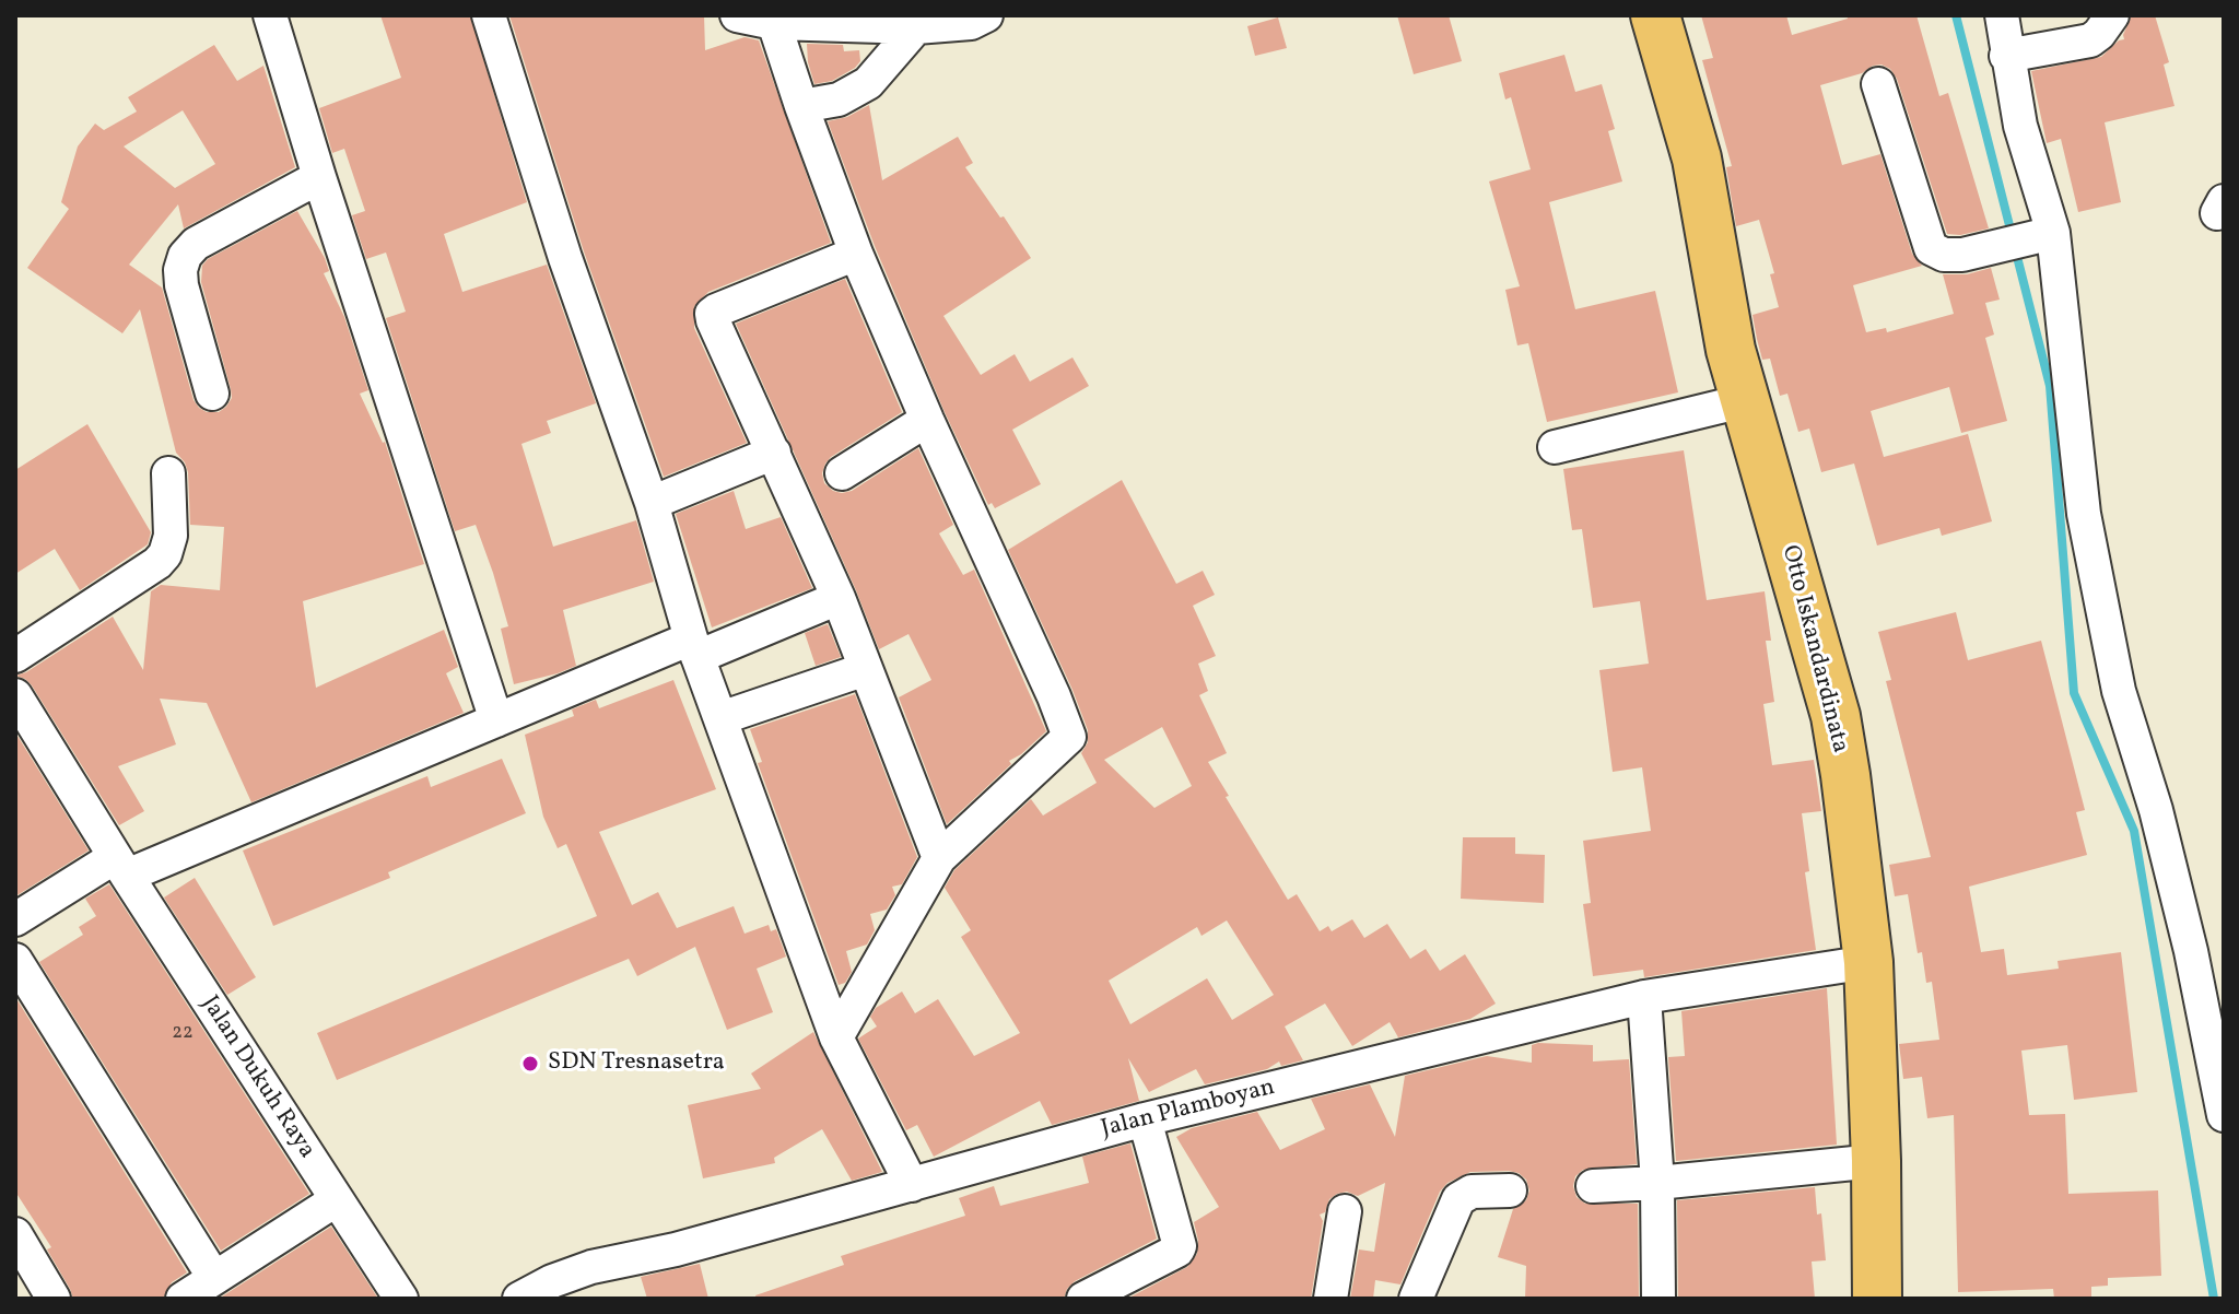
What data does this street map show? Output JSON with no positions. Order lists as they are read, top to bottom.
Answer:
{
  "streets": {
    "main road": ["Otto Iskandardinata"],
    "street": ["Jalan Dukuh Raya", "Jalan Plamboyan"]
  },
  "crossings": [
    ["Otto Iskandardinata", "Jalan Plamboyan"]
  ],
  "places": ["SDN Tresnasetra"],
  "house_numbers": ["22"]
}
